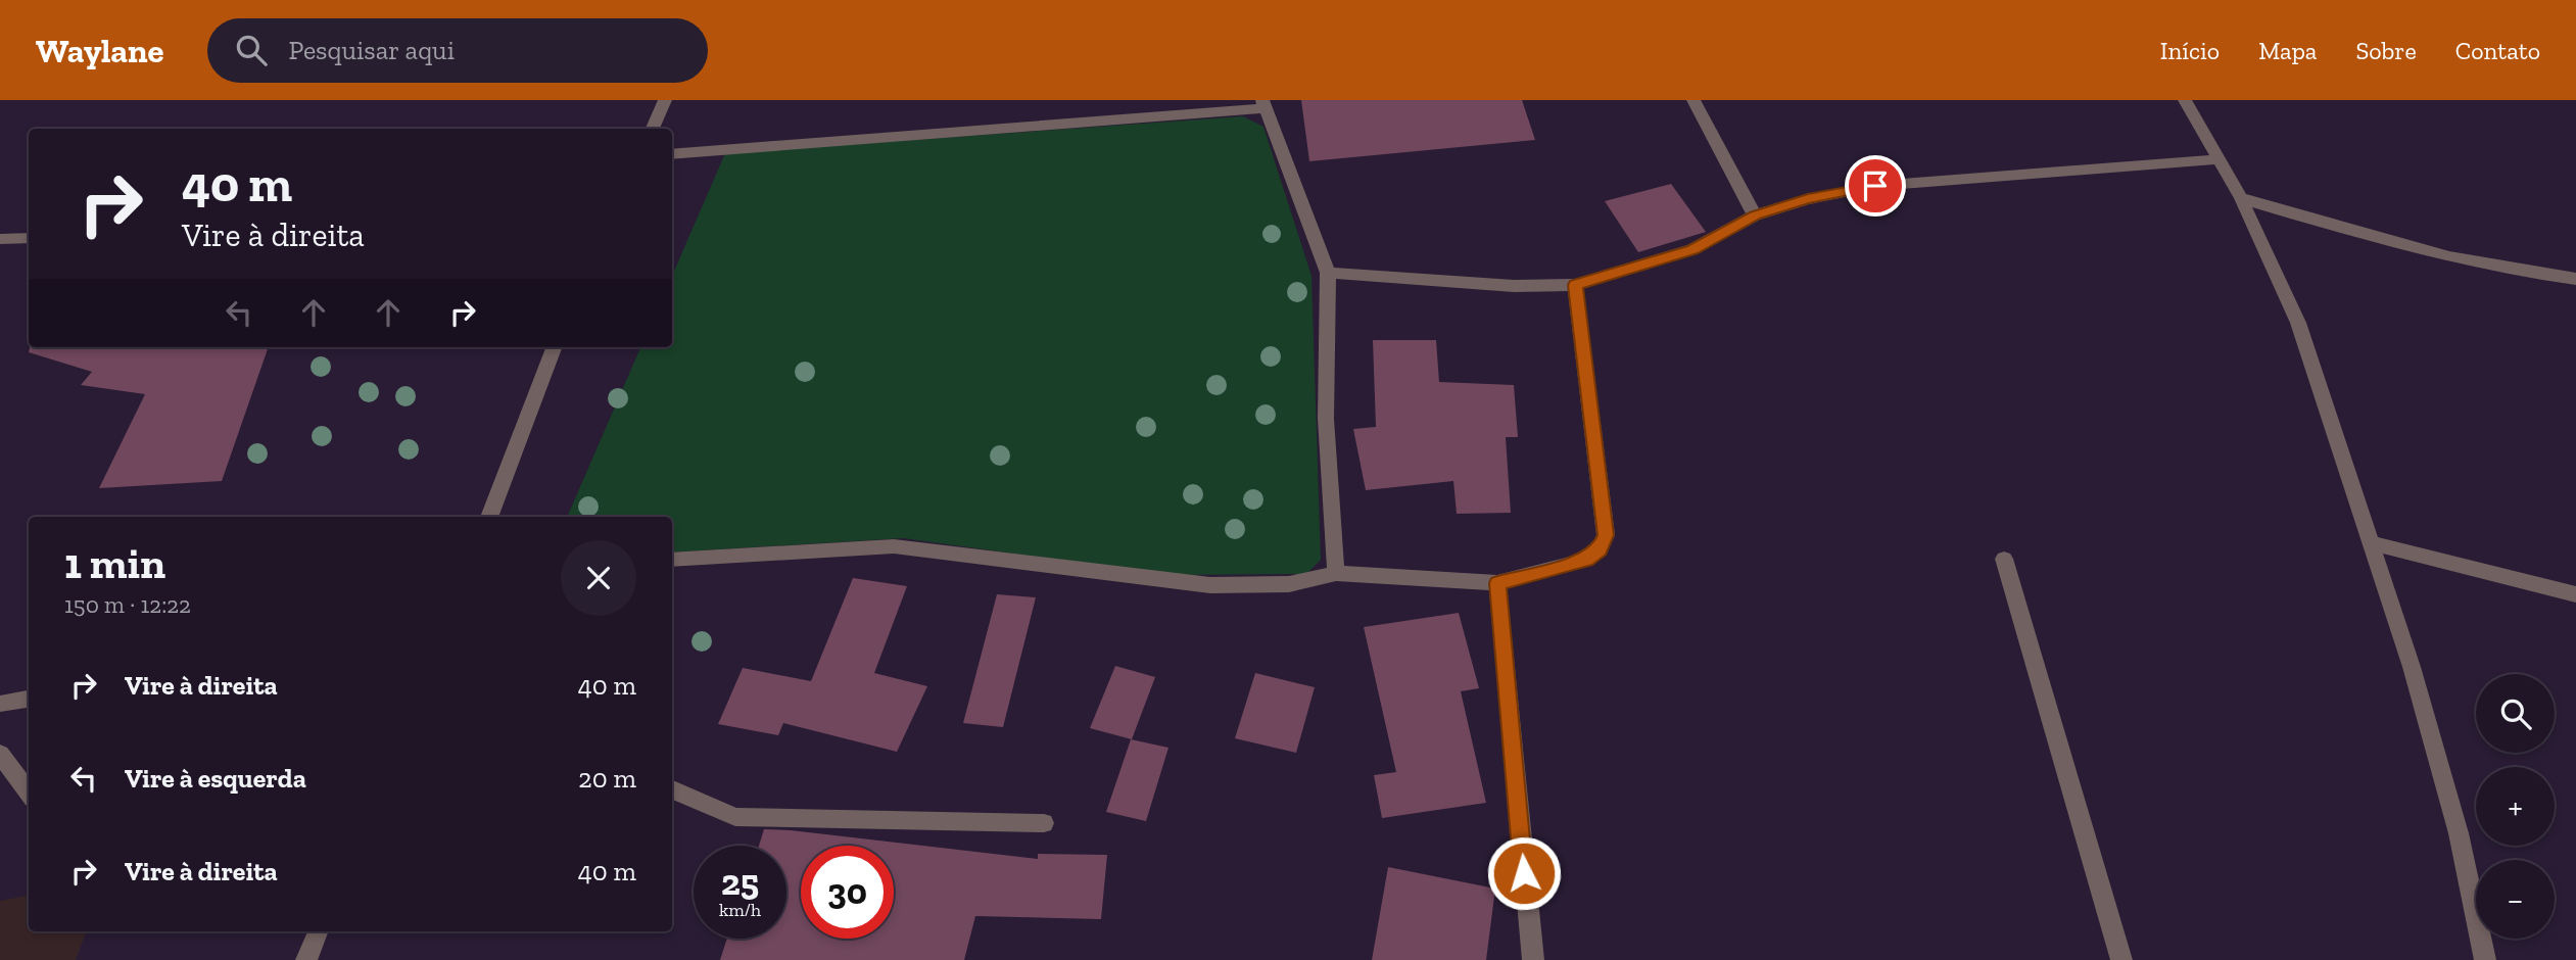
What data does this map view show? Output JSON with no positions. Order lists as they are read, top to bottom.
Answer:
{
  "page": {
    "header": "Waylane",
    "search": "Pesquisar aqui",
    "nav": [
      "Início",
      "Mapa",
      "Sobre",
      "Contato"
    ],
    "turn": ["40 m", "Vire à direita"],
    "heading": ["1 min", "150 m · 12:22"],
    "list": [
      {
        "name": "Vire à direita",
        "value": "40 m"
      },
      {
        "name": "Vire à esquerda",
        "value": "20 m"
      },
      {
        "name": "Vire à direita",
        "value": "40 m"
      }
    ],
    "map_buttons": ["+", "−"],
    "speed": "25 km/h",
    "limit": "30"
  }
}
